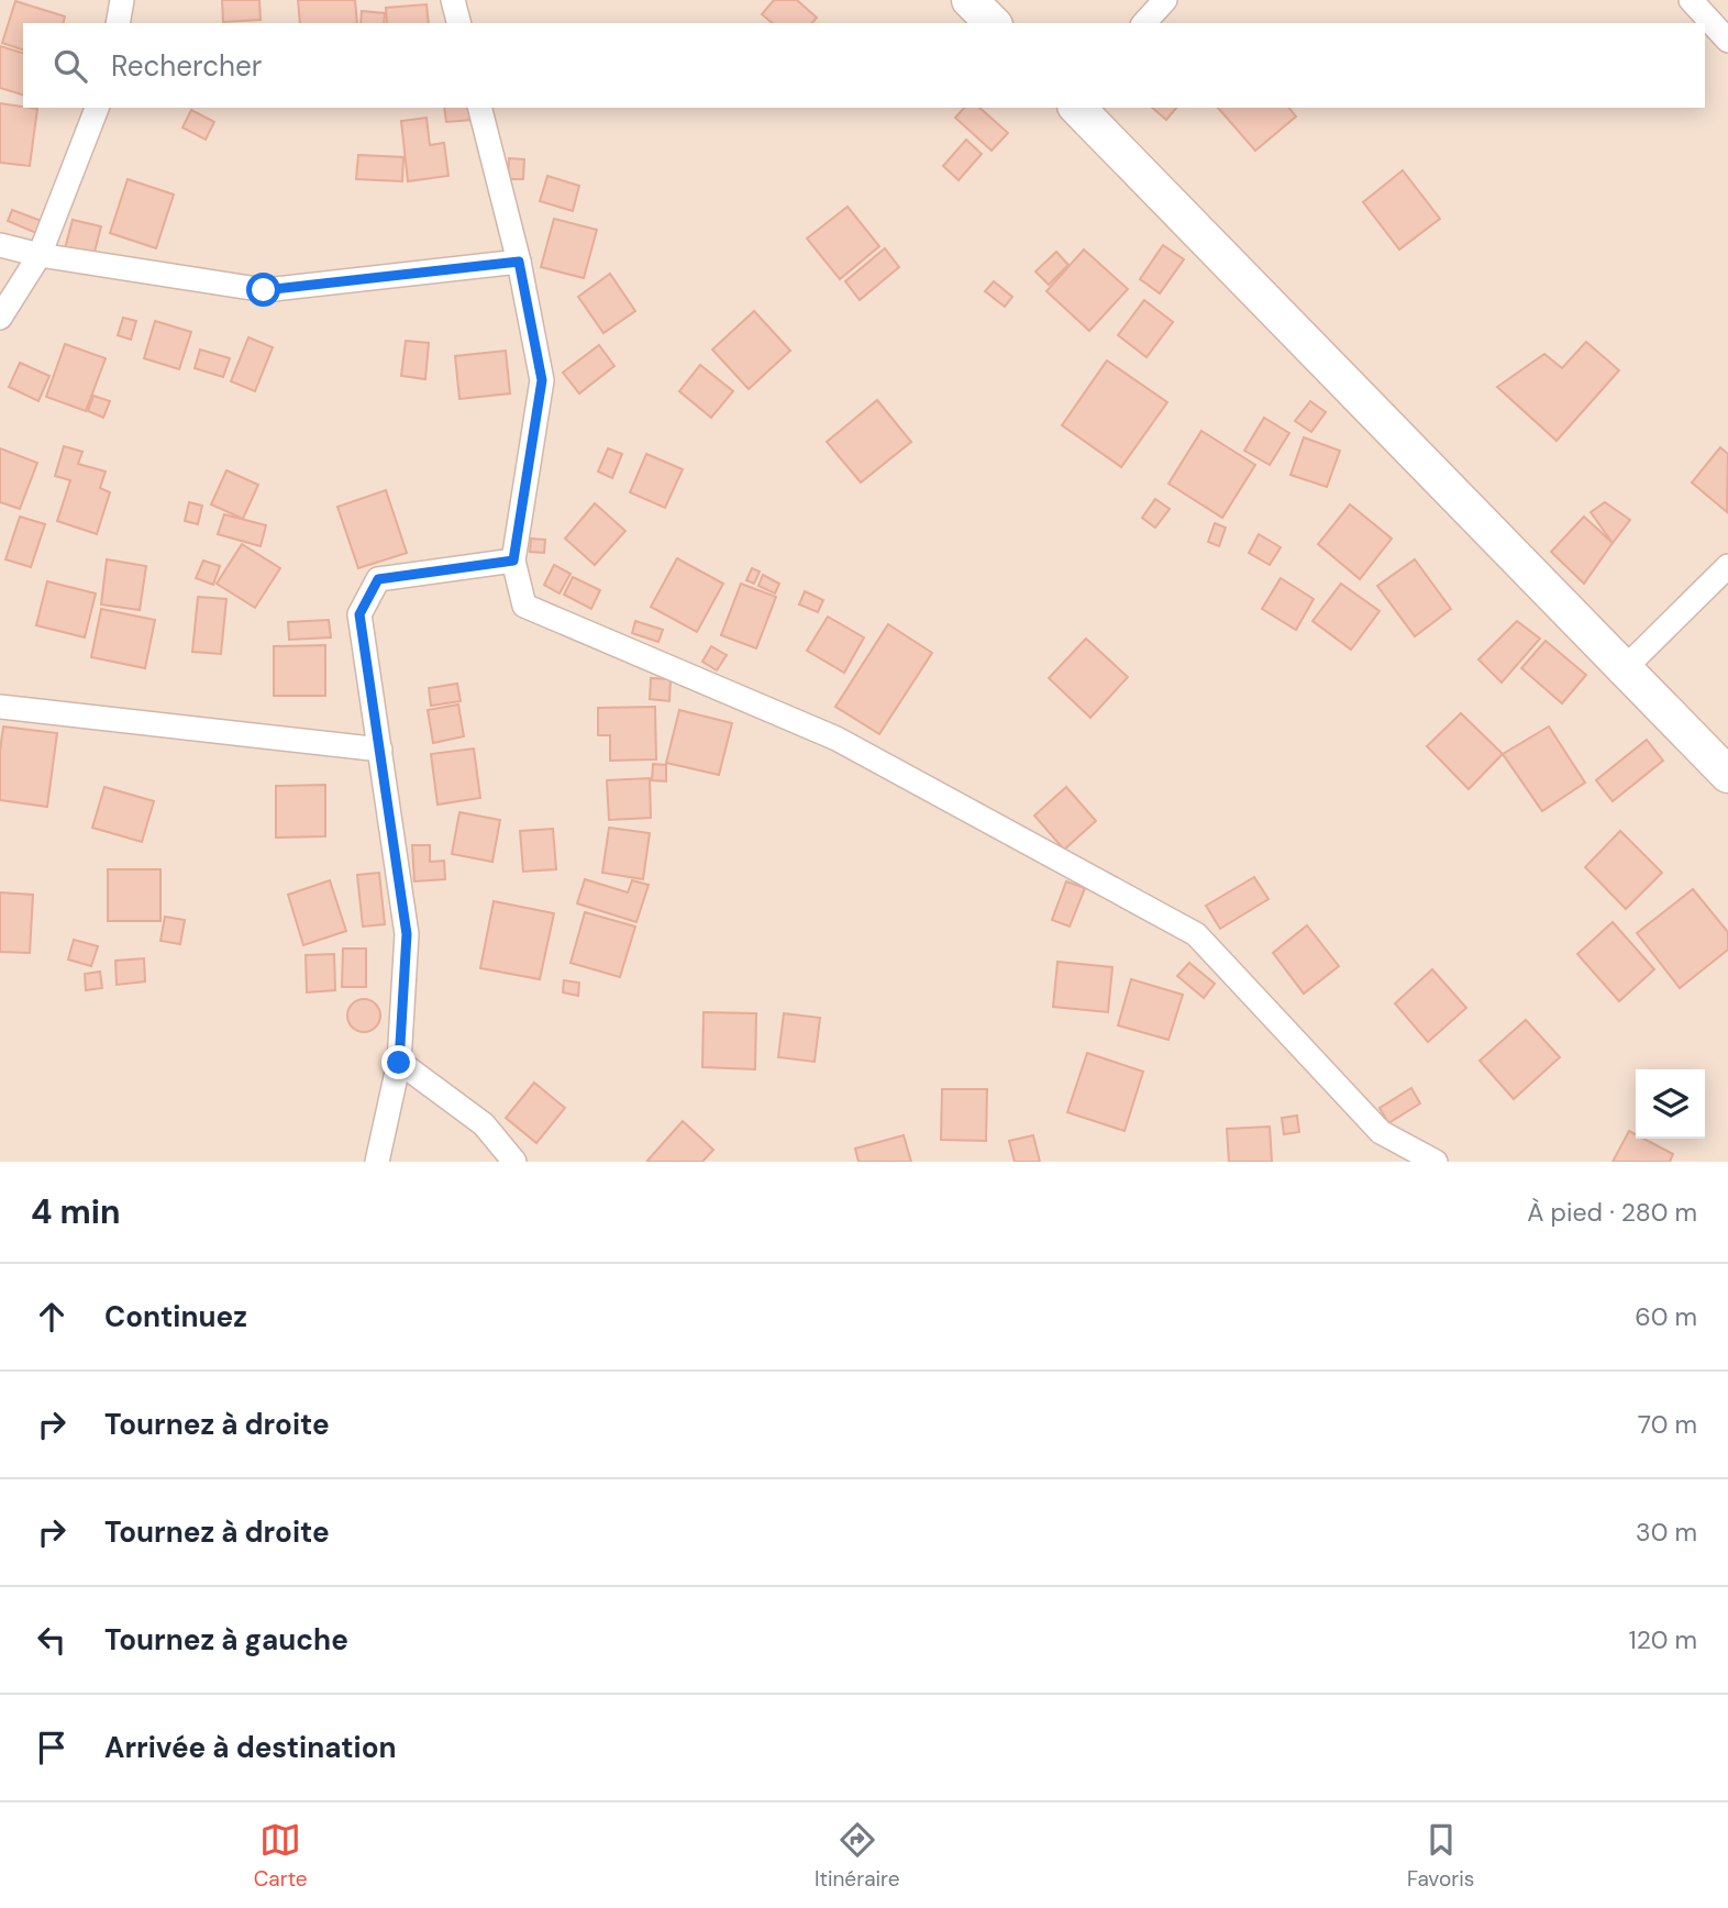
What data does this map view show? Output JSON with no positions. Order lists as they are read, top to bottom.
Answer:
{
  "page": {
    "search": "Rechercher",
    "heading": ["4 min", "À pied · 280 m"],
    "list": [
      ["Continuez", "60 m"],
      ["Tournez à droite", "70 m"],
      ["Tournez à droite", "30 m"],
      ["Tournez à gauche", "120 m"],
      "Arrivée à destination"
    ],
    "nav": ["Carte", "Itinéraire", "Favoris"]
  }
}
